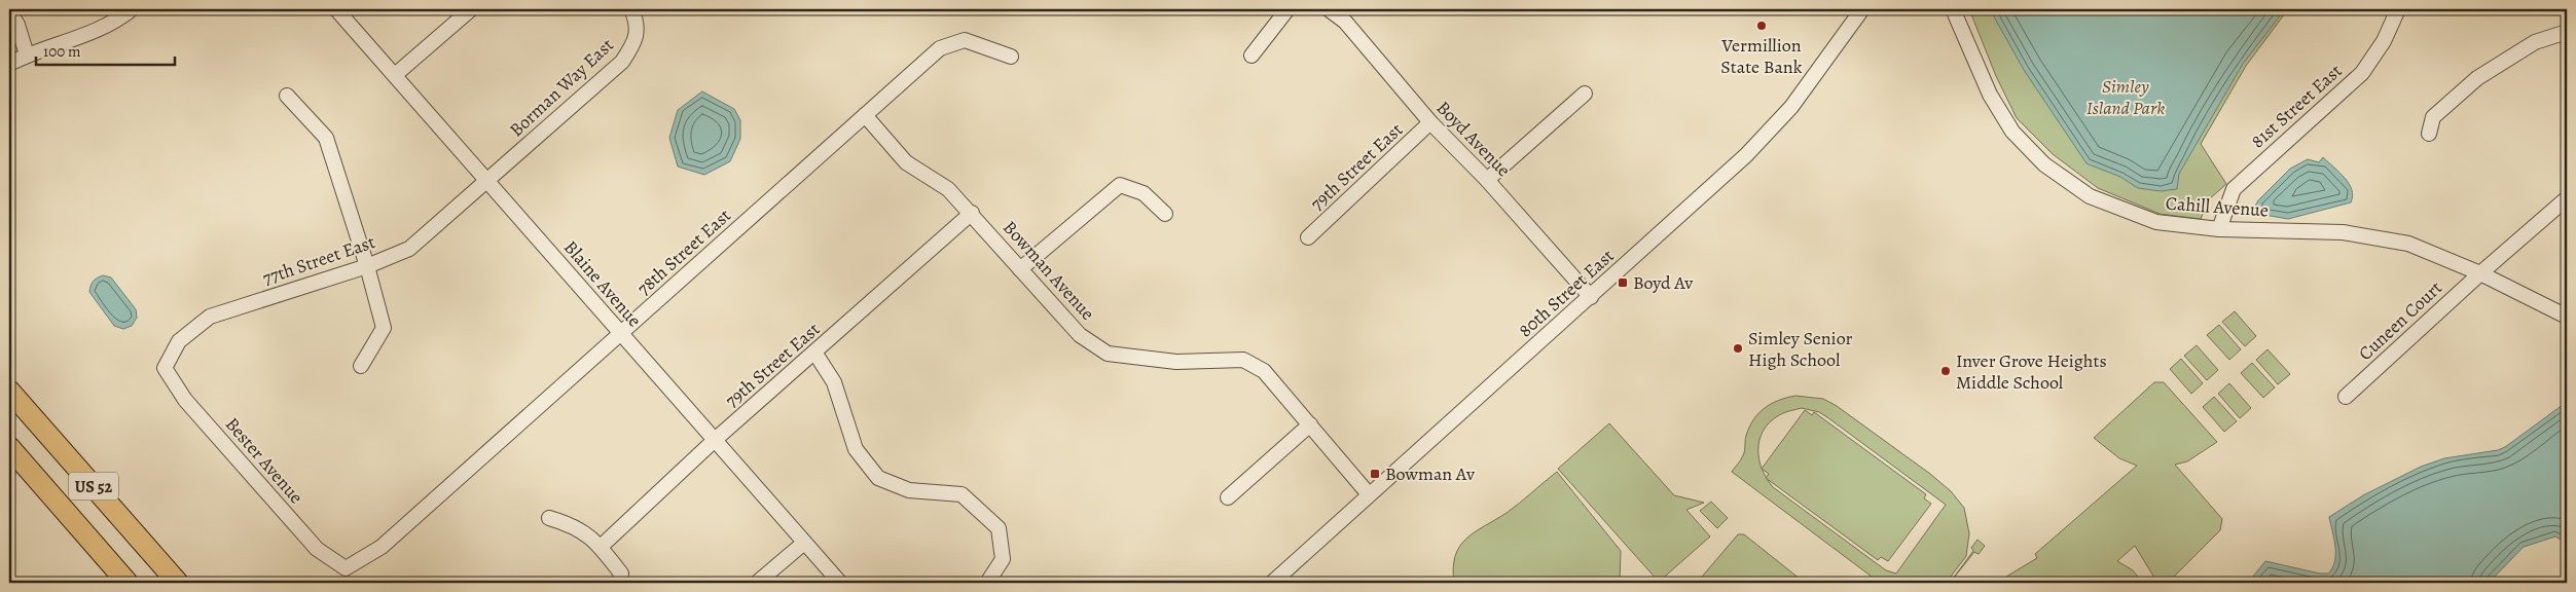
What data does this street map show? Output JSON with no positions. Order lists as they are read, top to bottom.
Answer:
{
  "streets": {
    "highway": ["US 52"],
    "street": [
      "Borman Way East",
      "81st Street East",
      "Boyd Avenue",
      "79th Street East",
      "Cahill Avenue",
      "78th Street East",
      "77th Street East",
      "Bowman Avenue",
      "Blaine Avenue",
      "80th Street East",
      "Cuneen Court",
      "Bester Avenue"
    ]
  },
  "crossings": [
    ["Borman Way East", "77th Street East"],
    ["Borman Way East", "Blaine Avenue"],
    ["81st Street East", "Cahill Avenue"],
    ["Boyd Avenue", "79th Street East"],
    ["Boyd Avenue", "80th Street East"],
    ["79th Street East", "Bowman Avenue"],
    ["79th Street East", "Blaine Avenue"],
    ["Cahill Avenue", "Cuneen Court"],
    ["78th Street East", "Bowman Avenue"],
    ["78th Street East", "Blaine Avenue"],
    ["78th Street East", "Bester Avenue"],
    ["77th Street East", "Blaine Avenue"],
    ["77th Street East", "Bester Avenue"],
    ["Bowman Avenue", "80th Street East"]
  ],
  "parks": ["Simley Island Park"],
  "places": {
    "other": ["Vermillion State Bank", "Simley Senior High School", "Inver Grove Heights Middle School"],
    "transit": ["Boyd Av", "Bowman Av"]
  },
  "scale_bar": "100 m"
}
